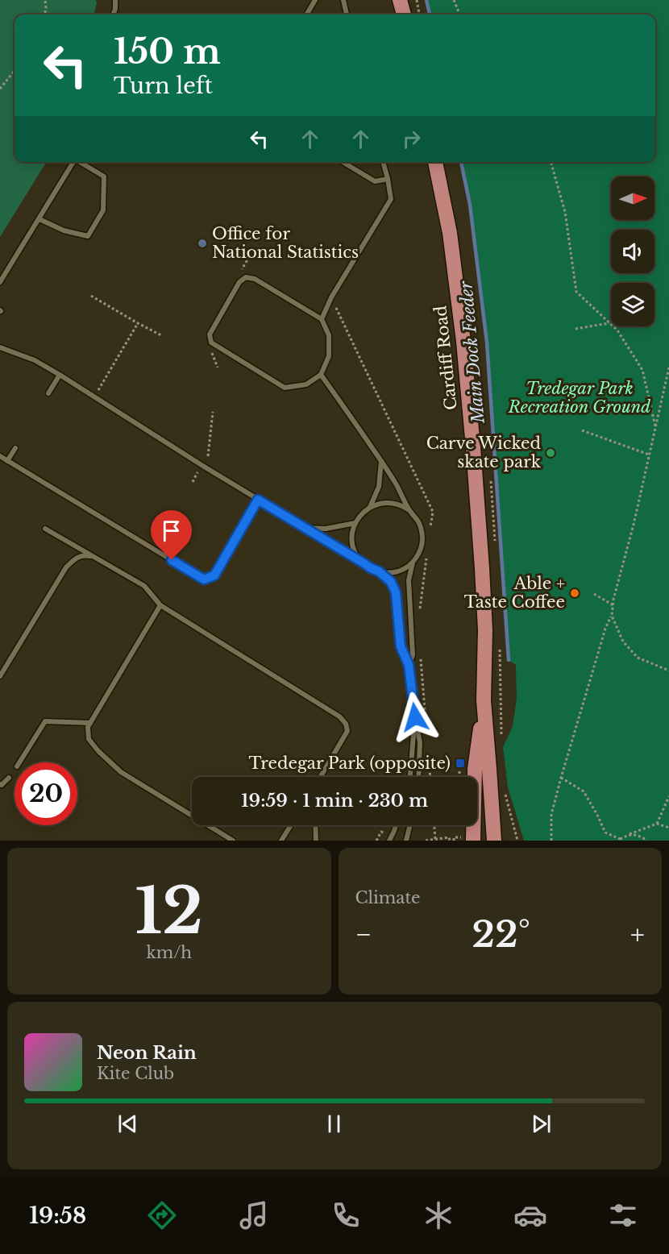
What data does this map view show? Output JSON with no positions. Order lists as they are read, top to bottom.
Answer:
{
  "streets": {
    "main road": ["Cardiff Road"]
  },
  "water": ["Main Dock Feeder"],
  "parks": ["Tredegar Park Recreation Ground"],
  "places": {
    "other": ["Office for National Statistics", "Carve Wicked skate park", "Able + Taste Coffee"],
    "transit": ["Tredegar Park (opposite)"]
  },
  "north": "right",
  "page": {
    "turn": ["150 m", "Turn left"],
    "limit": "20",
    "trip": "19:59 · 1 min · 230 m",
    "tile": [
      ["12", "km/h"],
      "Climate"
    ],
    "heat": ["−", "22°", "+"],
    "song": ["Neon Rain", "Kite Club"],
    "tabs": "19:58"
  }
}
